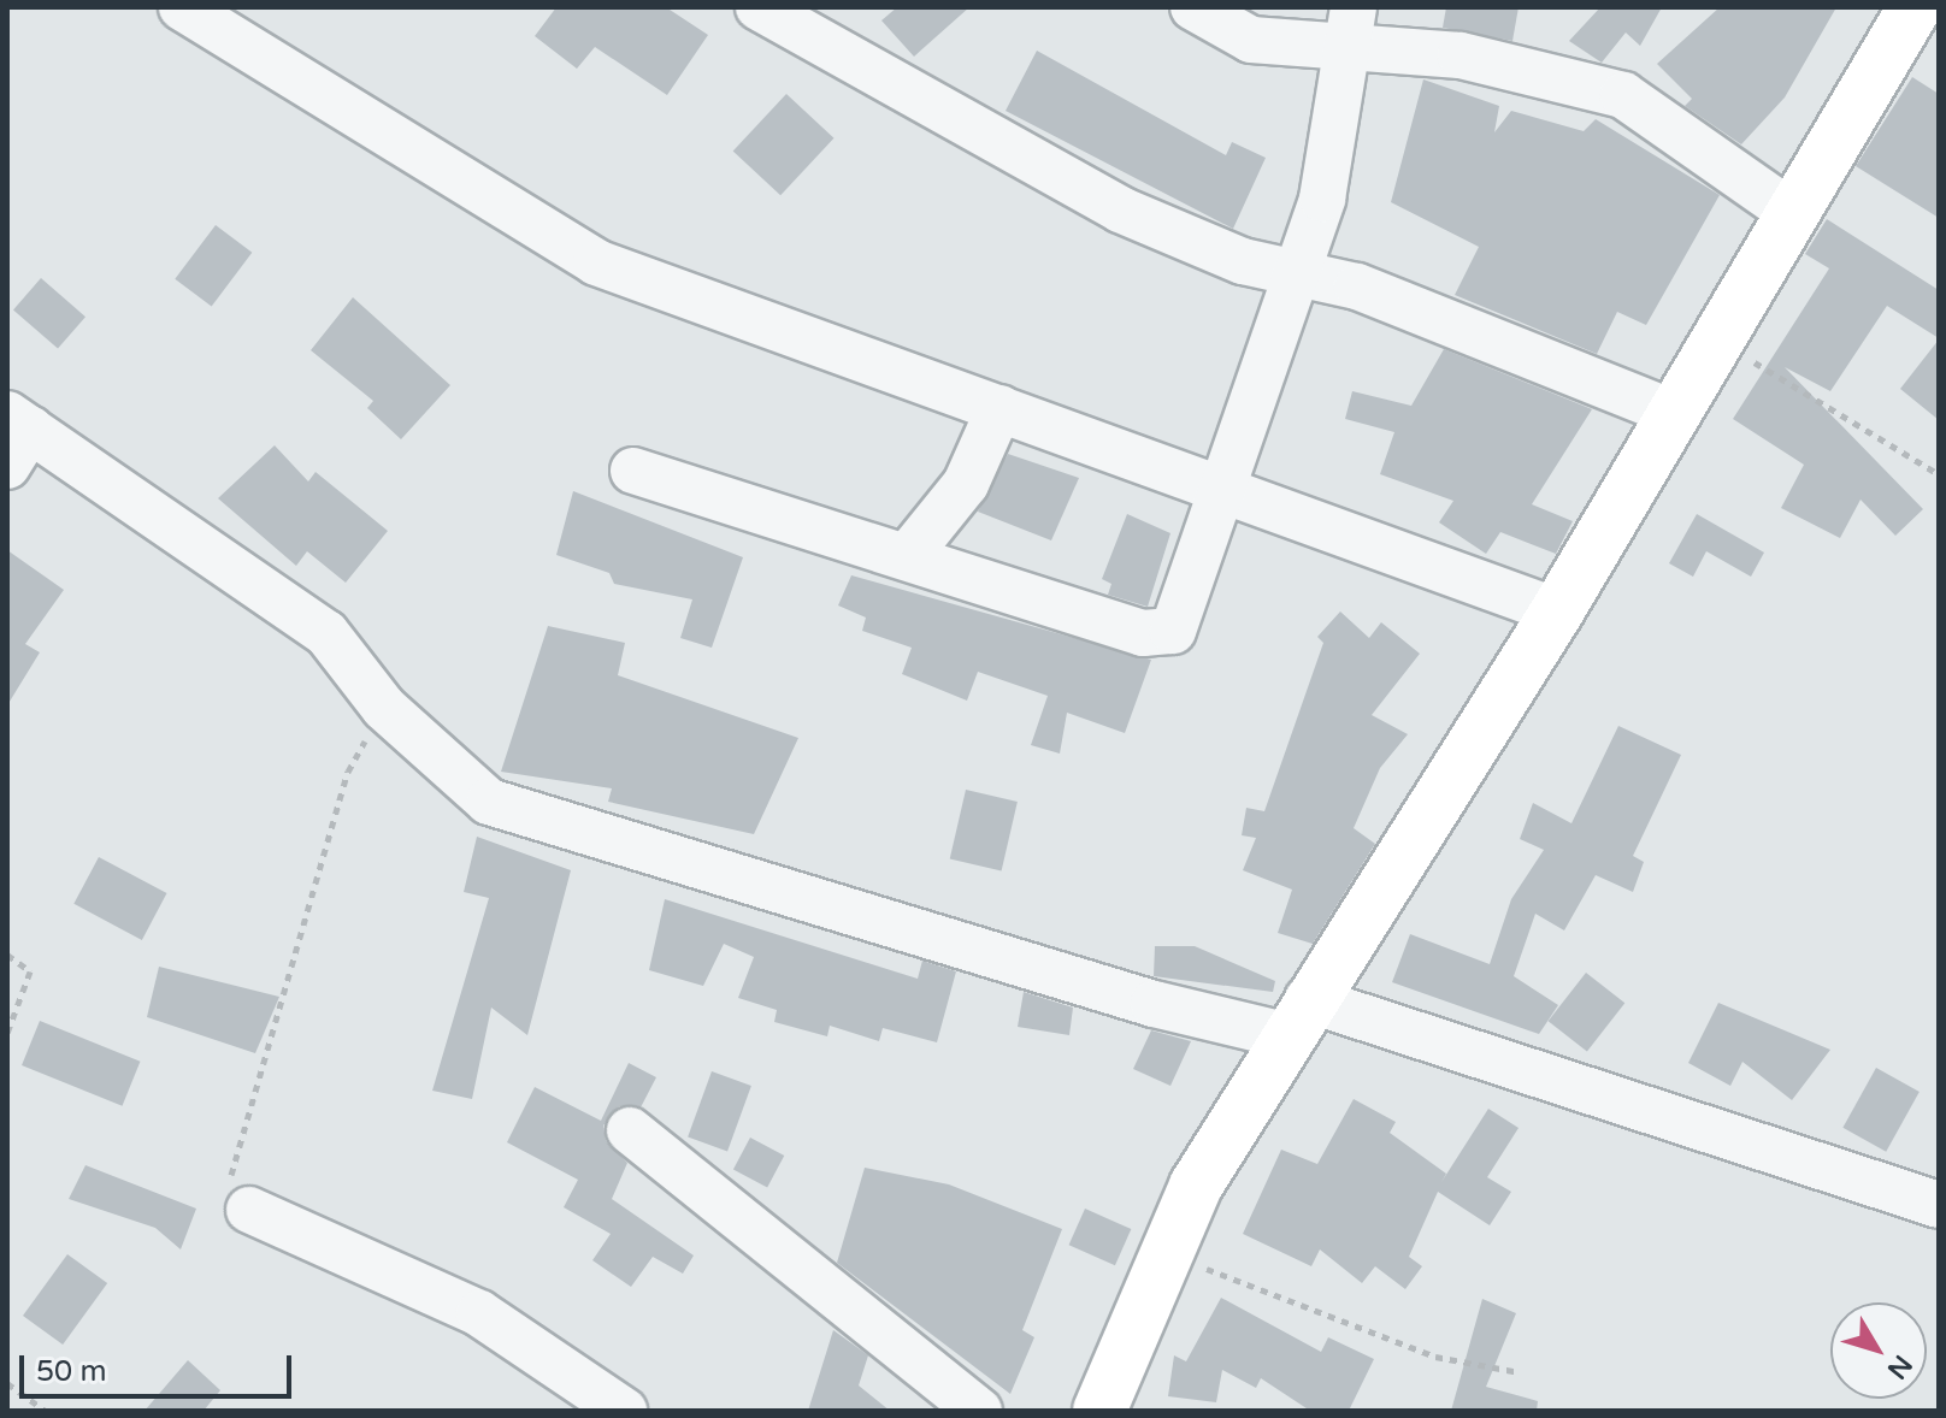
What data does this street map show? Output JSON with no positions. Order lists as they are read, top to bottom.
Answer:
{
  "scale_bar": "50 m",
  "north": "bottom right"
}
